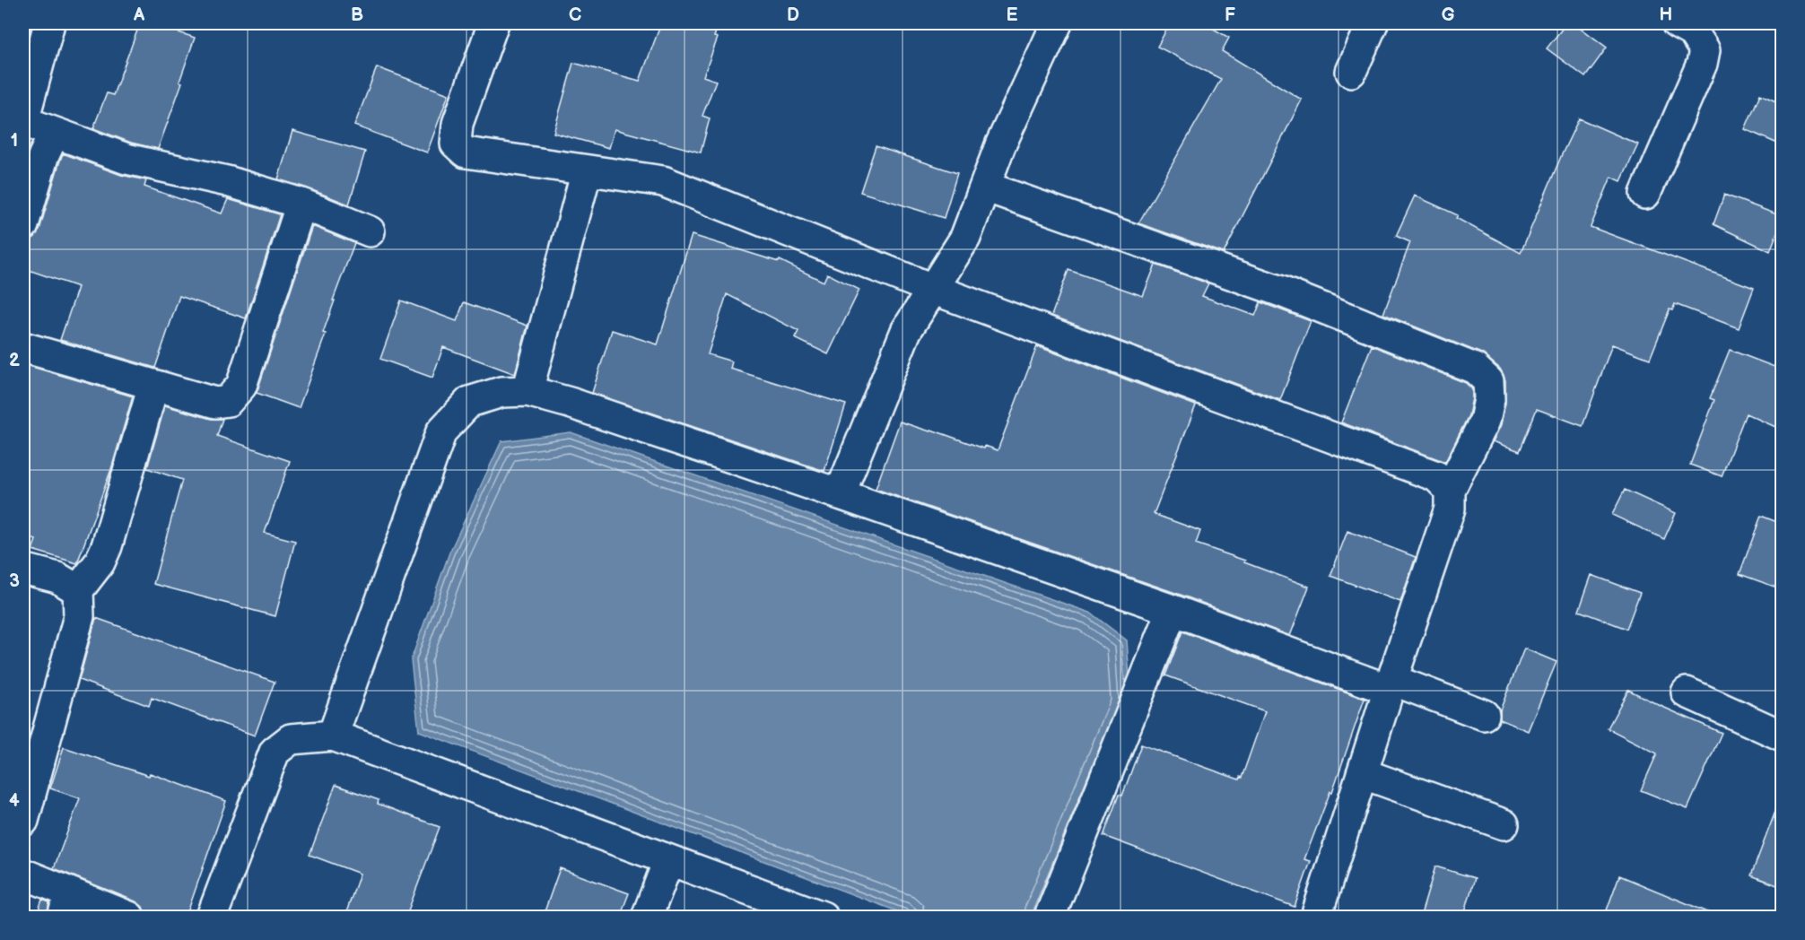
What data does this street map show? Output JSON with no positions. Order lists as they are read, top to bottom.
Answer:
{
  "grid": {
    "columns": [
      "A",
      "B",
      "C",
      "D",
      "E",
      "F",
      "G",
      "H"
    ],
    "rows": [
      "1",
      "2",
      "3",
      "4"
    ]
  }
}
